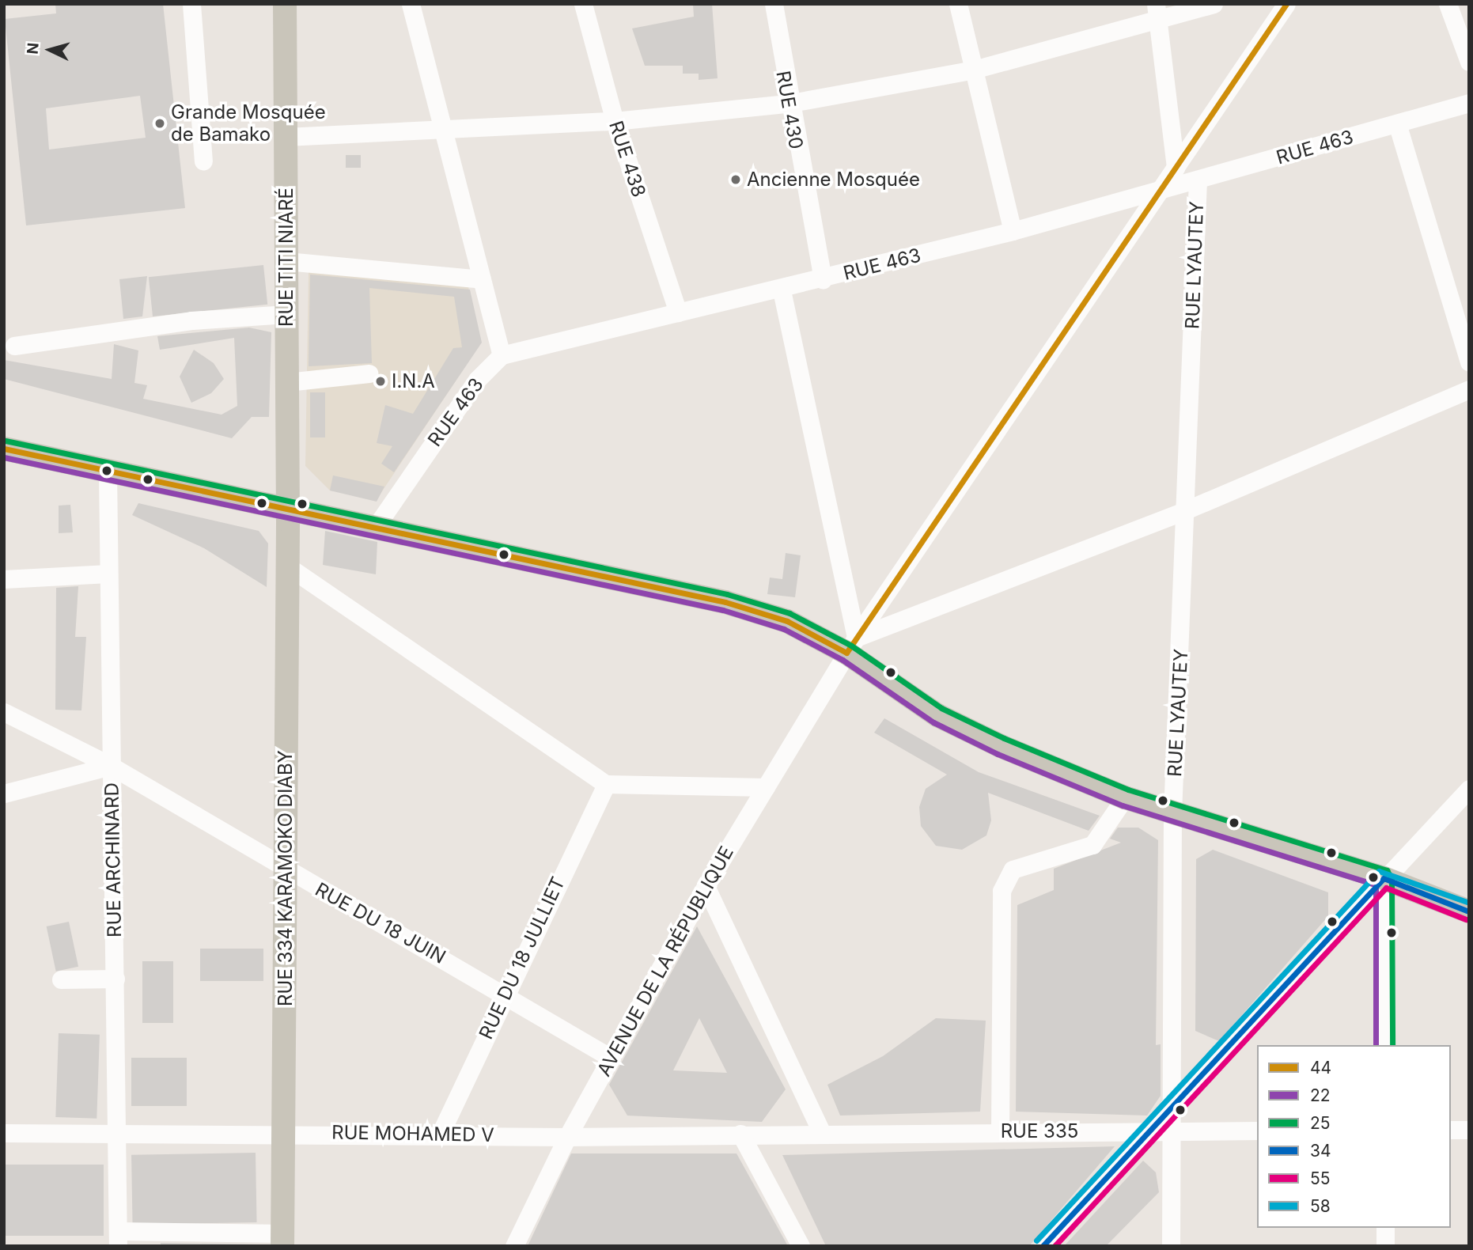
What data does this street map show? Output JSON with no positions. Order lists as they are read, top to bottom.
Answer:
{
  "streets": {
    "main road": ["RUE TITI NIARÉ", "RUE 334 KARAMOKO DIABY"],
    "street": [
      "RUE 430",
      "RUE 463",
      "RUE 438",
      "RUE LYAUTEY",
      "RUE ARCHINARD",
      "RUE DU 18 JUIN",
      "RUE DU 18 JULLIET",
      "AVENUE DE LA RÉPUBLIQUE",
      "RUE 335",
      "RUE MOHAMED V"
    ]
  },
  "crossings": [
    ["RUE 430", "RUE 463"],
    ["RUE 463", "RUE 438"],
    ["RUE 463", "RUE LYAUTEY"],
    ["RUE 463", "AVENUE DE LA RÉPUBLIQUE"],
    ["RUE TITI NIARÉ", "RUE 334 KARAMOKO DIABY"],
    ["RUE LYAUTEY", "RUE 335"],
    ["RUE ARCHINARD", "RUE DU 18 JUIN"],
    ["RUE ARCHINARD", "RUE MOHAMED V"],
    ["RUE 334 KARAMOKO DIABY", "RUE DU 18 JUIN"],
    ["RUE 334 KARAMOKO DIABY", "RUE MOHAMED V"],
    ["RUE DU 18 JUIN", "RUE DU 18 JULLIET"],
    ["RUE DU 18 JUIN", "AVENUE DE LA RÉPUBLIQUE"],
    ["RUE DU 18 JULLIET", "RUE MOHAMED V"],
    ["AVENUE DE LA RÉPUBLIQUE", "RUE MOHAMED V"],
    ["RUE 335", "RUE MOHAMED V"]
  ],
  "places": ["Grande Mosquée de Bamako", "Ancienne Mosquée", "I.N.A"],
  "lines": [
    "transit line 44",
    "transit line 25",
    "transit line 22",
    "transit line 58",
    "transit line 34",
    "transit line 55"
  ],
  "legend": [
    "44",
    "22",
    "25",
    "34",
    "55",
    "58"
  ],
  "north": "left"
}
